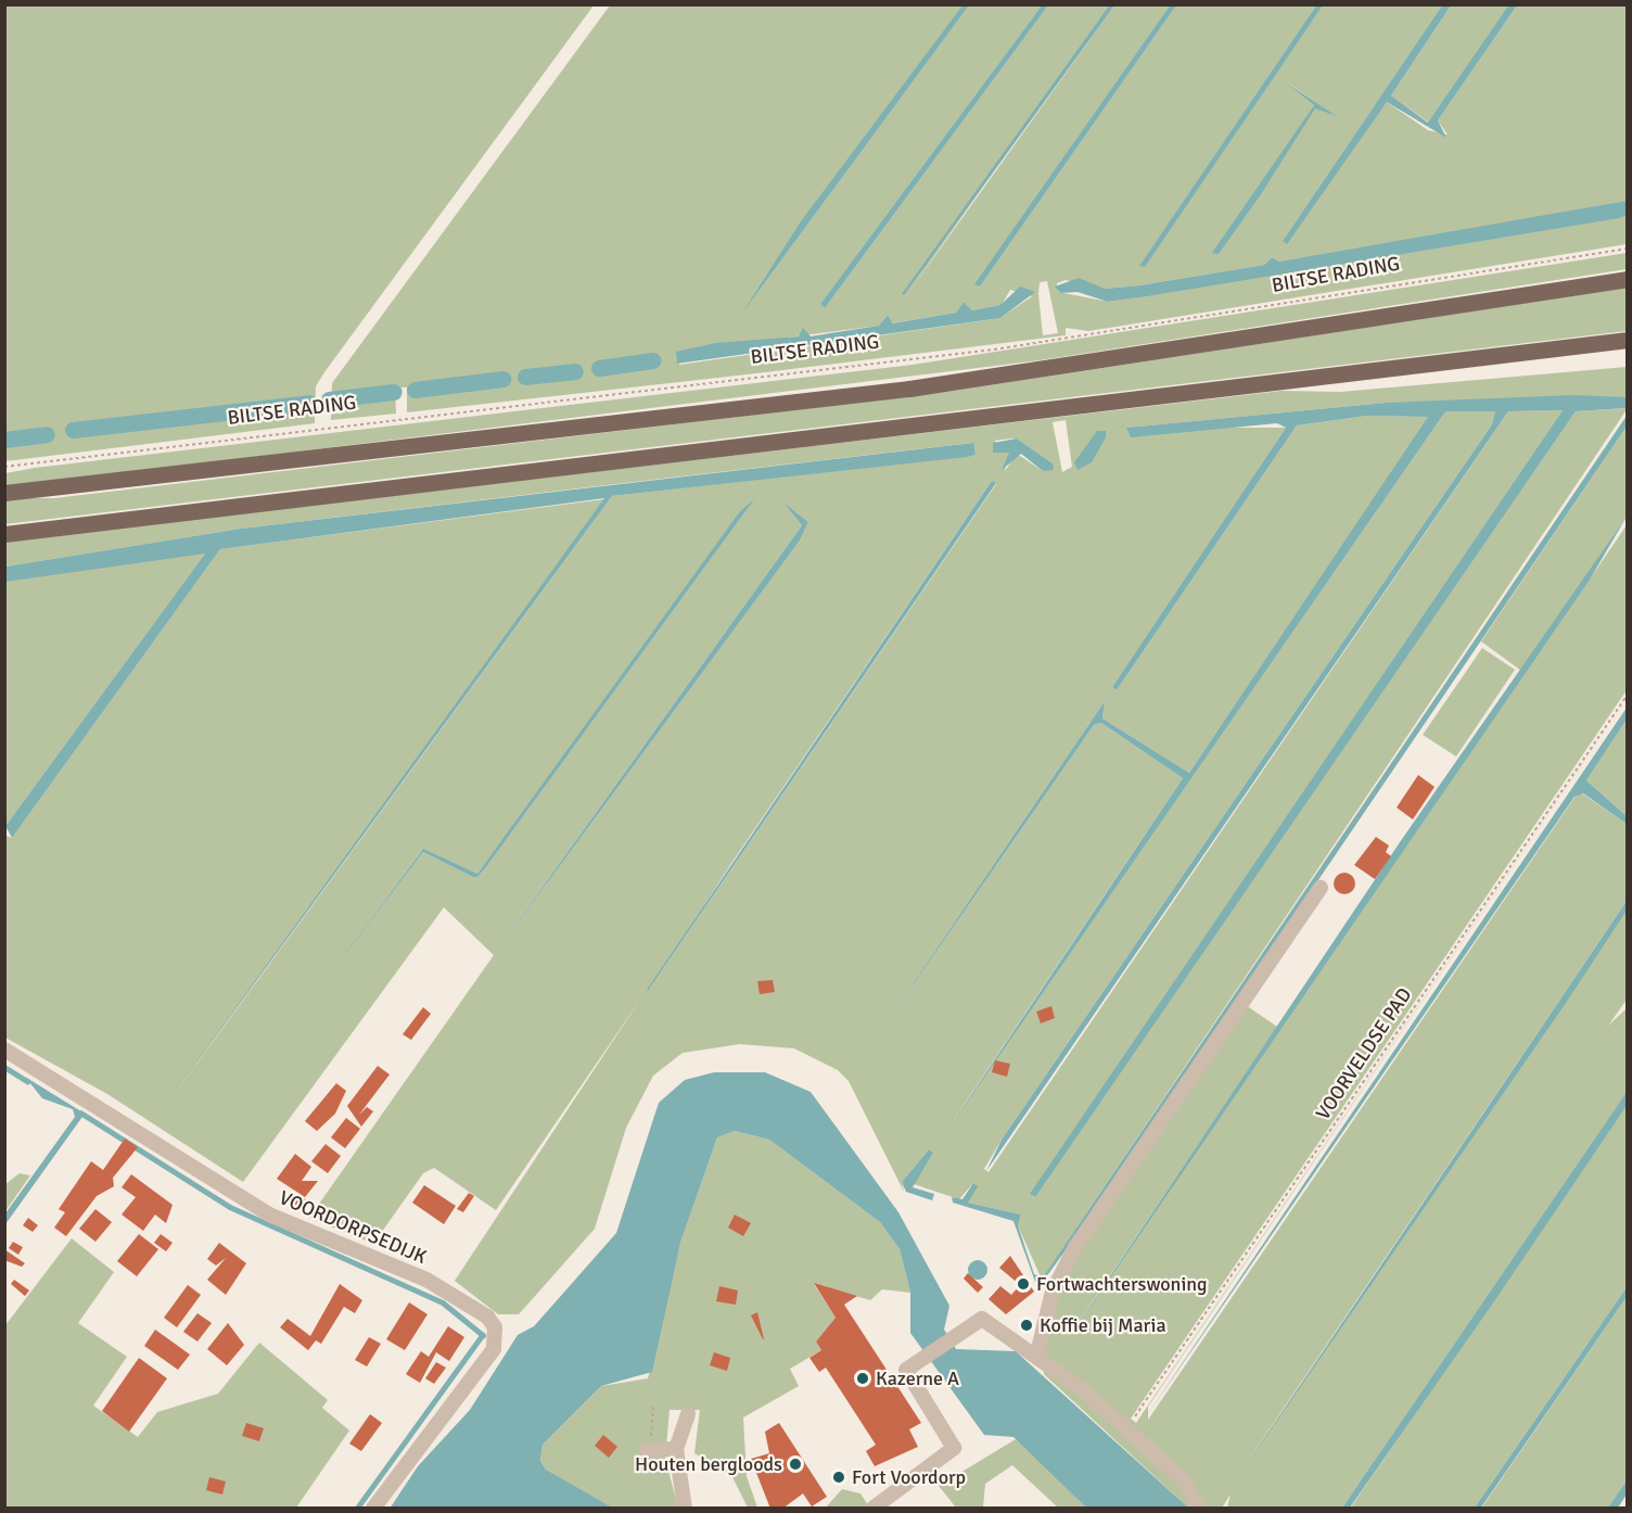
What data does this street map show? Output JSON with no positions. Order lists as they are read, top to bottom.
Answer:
{
  "streets": {
    "street": ["VOORDORPSEDIJK"],
    "path": ["BILTSE RADING", "VOORVELDSE PAD"]
  },
  "places": [
    "Fortwachterswoning",
    "Koffie bij Maria",
    "Kazerne A",
    "Houten bergloods",
    "Fort Voordorp"
  ]
}
